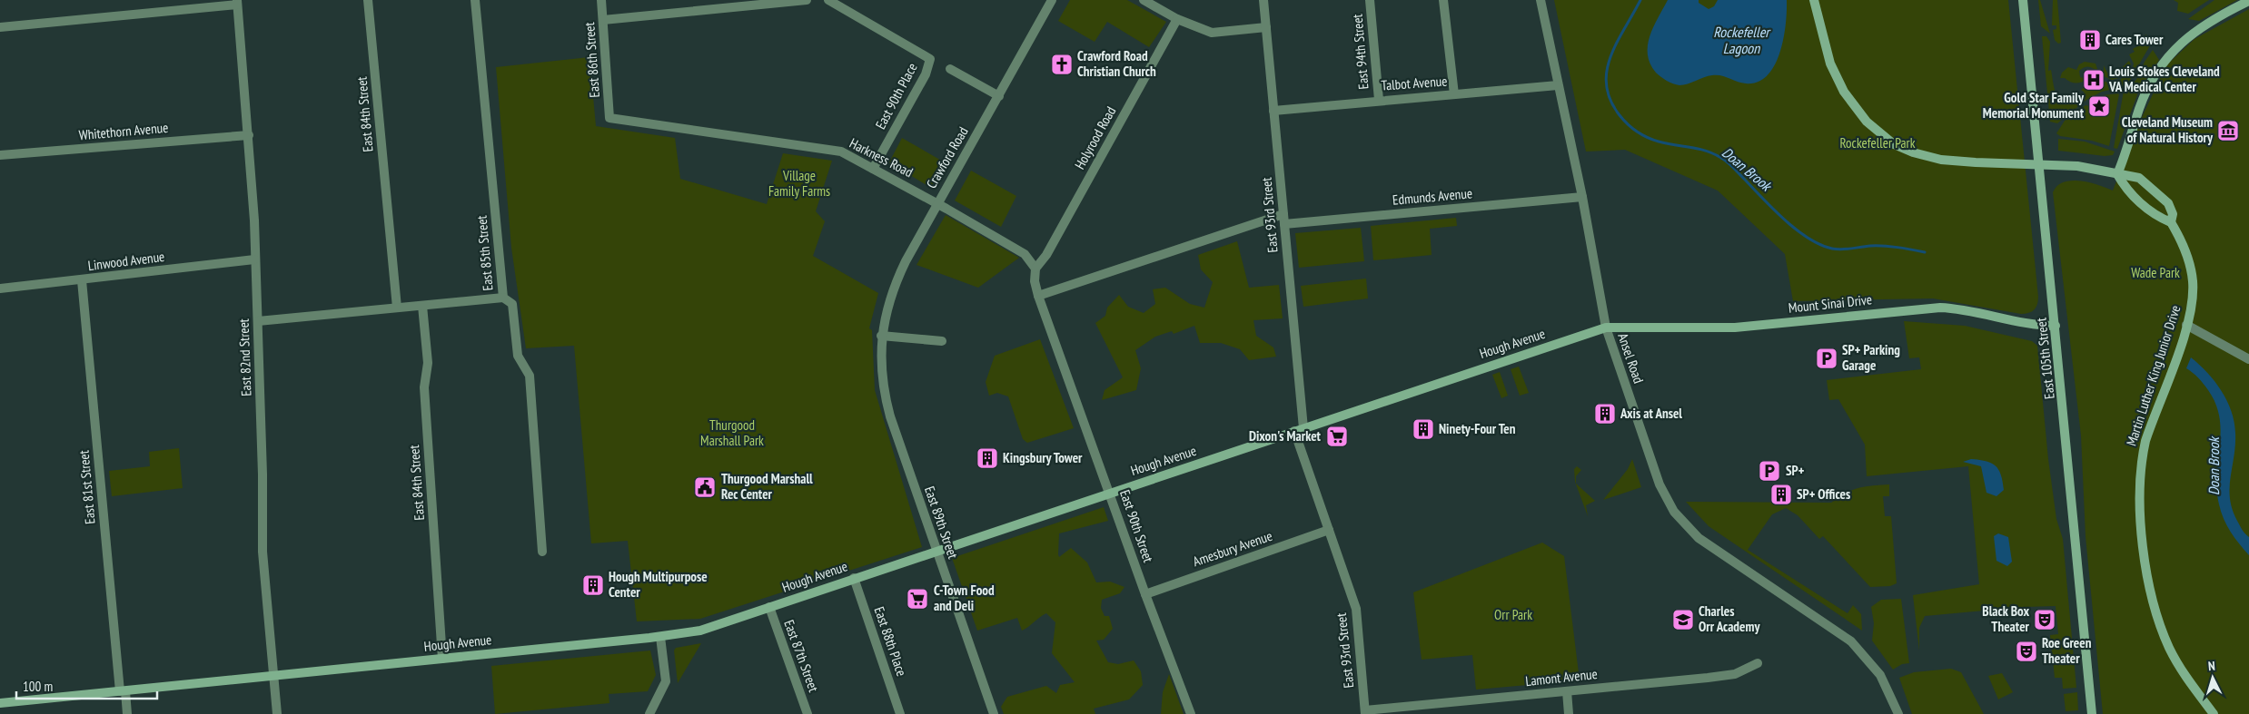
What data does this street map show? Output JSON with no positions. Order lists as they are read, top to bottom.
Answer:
{
  "streets": {
    "street": [
      "East 94th Street",
      "East 86th Street",
      "Talbot Avenue",
      "East 90th Place",
      "East 84th Street",
      "Whitethorn Avenue",
      "Holyrood Road",
      "Harkness Road",
      "Crawford Road",
      "Edmunds Avenue",
      "East 93rd Street",
      "East 85th Street",
      "Linwood Avenue",
      "Mount Sinai Drive",
      "Hough Avenue",
      "East 82nd Street",
      "Ansel Road",
      "East 105th Street",
      "Martin Luther King Junior Drive",
      "East 81st Street",
      "East 89th Street",
      "East 90th Street",
      "Amesbury Avenue",
      "East 88th Place",
      "East 87th Street",
      "Lamont Avenue"
    ]
  },
  "crossings": [
    ["East 94th Street", "Talbot Avenue"],
    ["East 86th Street", "Harkness Road"],
    ["Talbot Avenue", "East 93rd Street"],
    ["Talbot Avenue", "Ansel Road"],
    ["East 90th Place", "Harkness Road"],
    ["East 84th Street", "Hough Avenue"],
    ["Whitethorn Avenue", "East 82nd Street"],
    ["Holyrood Road", "Harkness Road"],
    ["Harkness Road", "Crawford Road"],
    ["Crawford Road", "East 89th Street"],
    ["Edmunds Avenue", "East 93rd Street"],
    ["Edmunds Avenue", "Ansel Road"],
    ["East 93rd Street", "Hough Avenue"],
    ["East 93rd Street", "Amesbury Avenue"],
    ["East 93rd Street", "Lamont Avenue"],
    ["Linwood Avenue", "East 82nd Street"],
    ["Linwood Avenue", "East 81st Street"],
    ["Mount Sinai Drive", "Hough Avenue"],
    ["Mount Sinai Drive", "Ansel Road"],
    ["Mount Sinai Drive", "East 105th Street"],
    ["Hough Avenue", "East 82nd Street"],
    ["Hough Avenue", "Ansel Road"],
    ["Hough Avenue", "East 81st Street"],
    ["Hough Avenue", "East 89th Street"],
    ["Hough Avenue", "East 90th Street"],
    ["Hough Avenue", "East 88th Place"],
    ["Hough Avenue", "East 87th Street"],
    ["East 105th Street", "Martin Luther King Junior Drive"],
    ["East 90th Street", "Amesbury Avenue"]
  ],
  "water": ["Rockefeller Lagoon", "Doan Brook"],
  "parks": [
    "Rockefeller Park",
    "Village Family Farms",
    "Wade Park",
    "Thurgood Marshall Park",
    "Orr Park"
  ],
  "places": {
    "building": [
      "Cares Tower",
      "Axis at Ansel",
      "Ninety-Four Ten",
      "Kingsbury Tower",
      "SP+ Offices",
      "Hough Multipurpose Center"
    ],
    "church": ["Crawford Road Christian Church"],
    "hospital": ["Louis Stokes Cleveland VA Medical Center"],
    "place": ["Gold Star Family Memorial Monument"],
    "museum": ["Cleveland Museum of Natural History"],
    "parking": ["SP+ Parking Garage", "SP+"],
    "supermarket": ["Dixon's Market", "C-Town Food and Deli"],
    "public building": ["Thurgood Marshall Rec Center"],
    "school or university": ["Charles Orr Academy"],
    "theatre": ["Black Box Theater", "Roe Green Theater"]
  },
  "scale_bar": "100 m",
  "north": "top"
}
